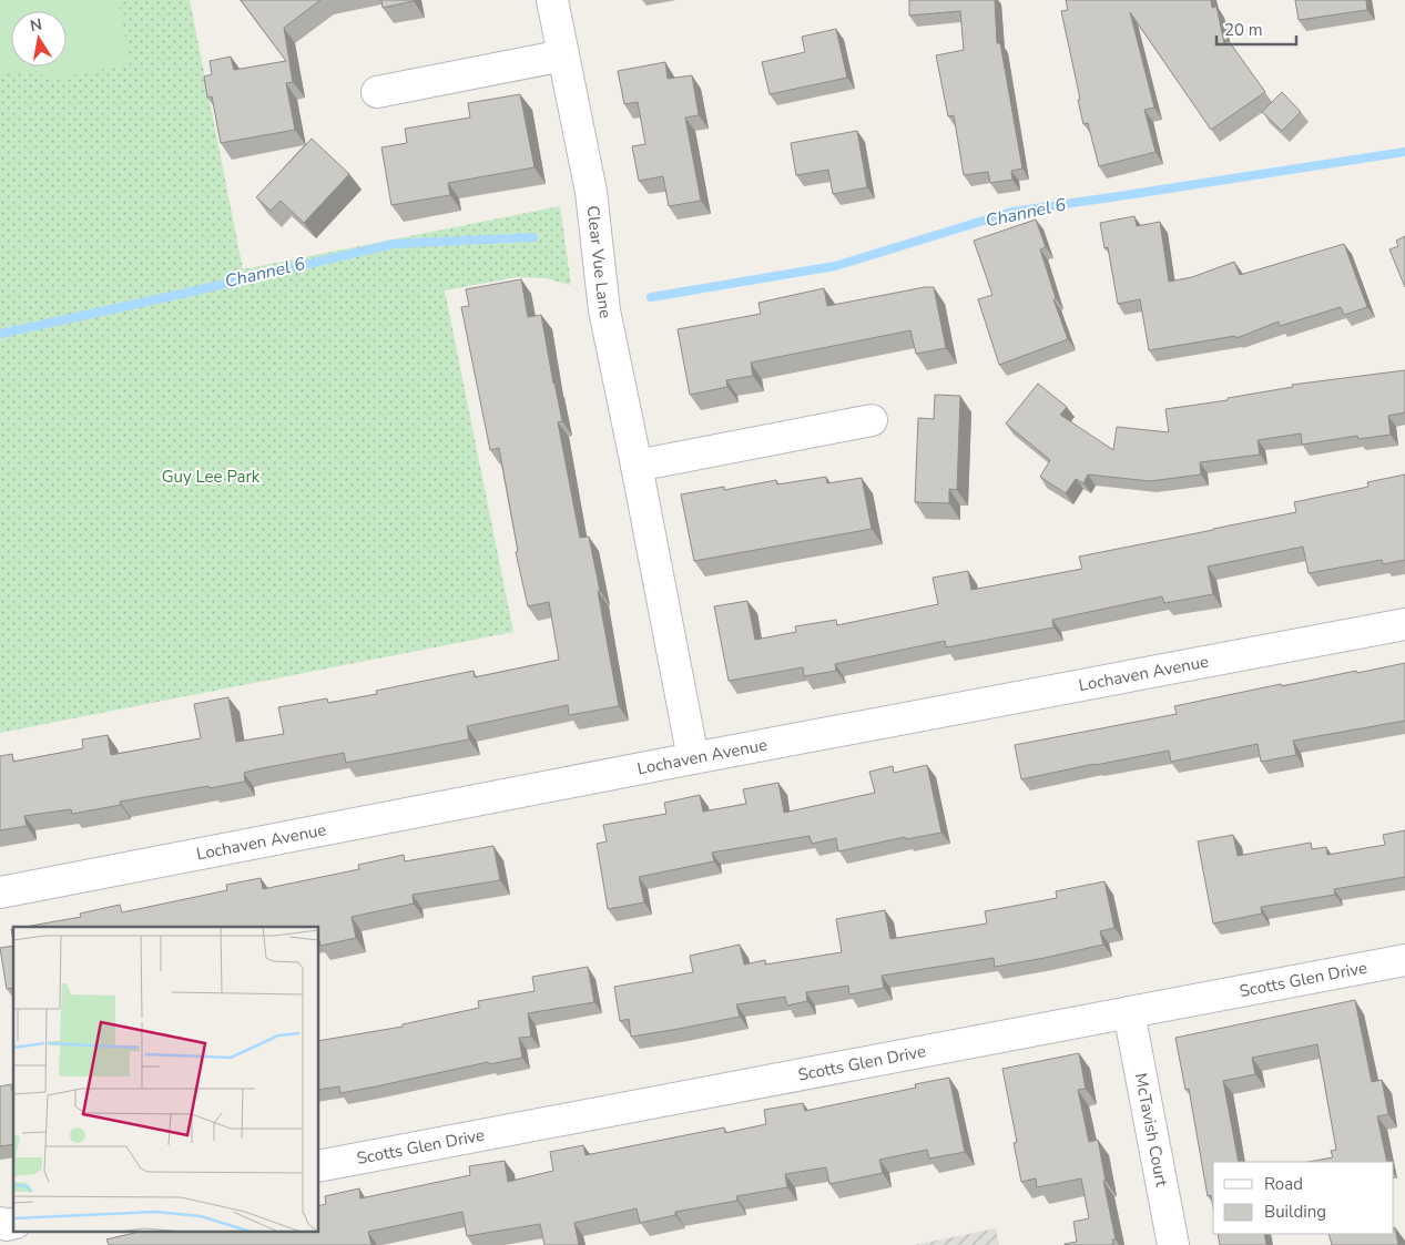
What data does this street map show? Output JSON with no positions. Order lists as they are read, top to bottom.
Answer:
{
  "streets": {
    "street": [
      "Clear Vue Lane",
      "Lochaven Avenue",
      "Scotts Glen Drive",
      "McTavish Court"
    ]
  },
  "crossings": [
    ["Clear Vue Lane", "Lochaven Avenue"],
    ["Scotts Glen Drive", "McTavish Court"]
  ],
  "water": ["Channel 6"],
  "parks": ["Guy Lee Park"],
  "legend": ["Road", "Building"],
  "scale_bar": "20 m",
  "north": "top"
}
